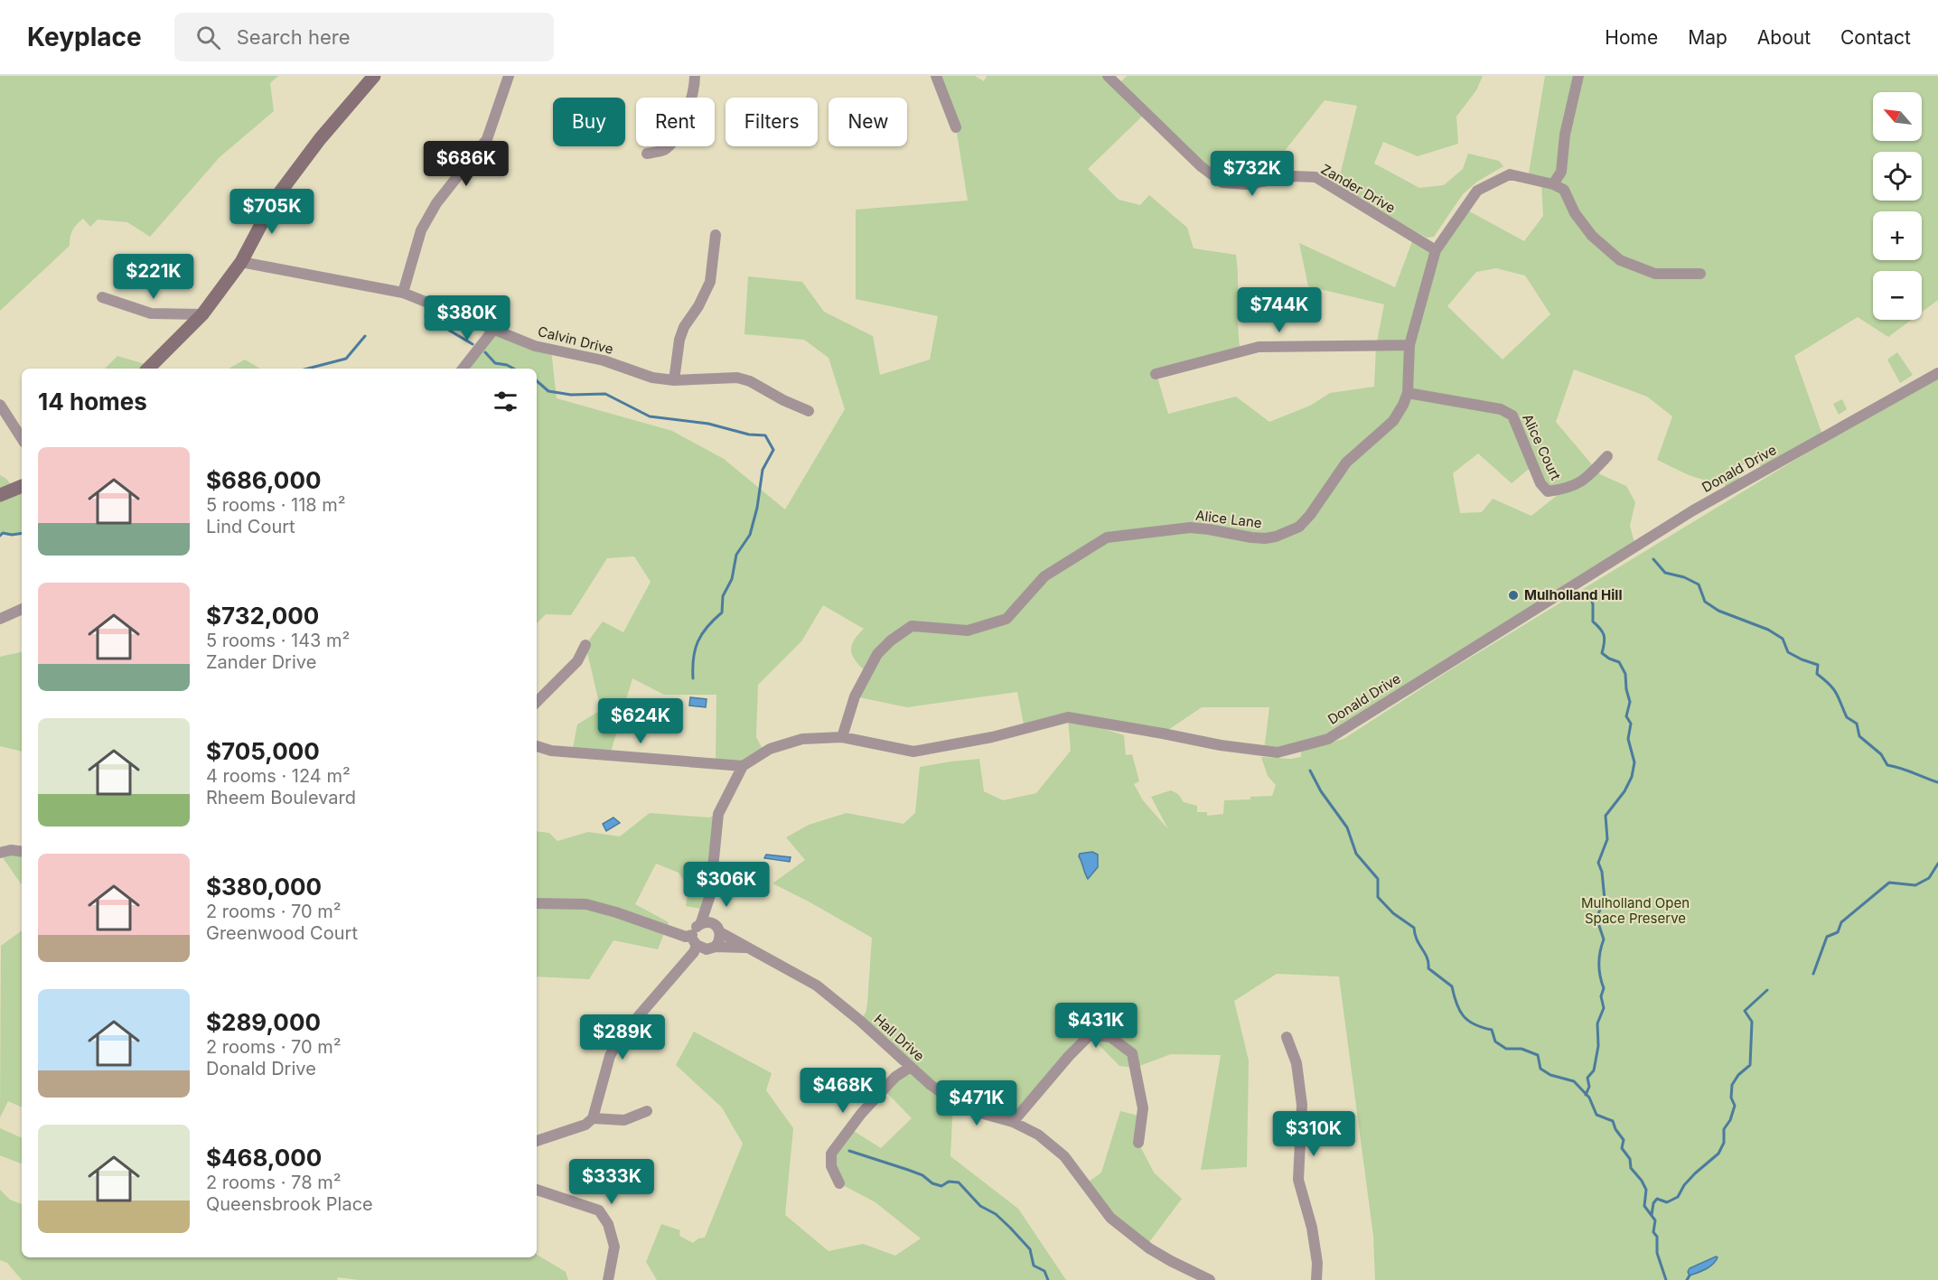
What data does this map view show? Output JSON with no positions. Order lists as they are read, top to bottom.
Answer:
{
  "streets": {
    "street": [
      "Zander Drive",
      "Calvin Drive",
      "Alice Court",
      "Donald Drive",
      "Alice Lane",
      "Hall Drive"
    ]
  },
  "crossings": [
    ["Zander Drive", "Alice Lane"],
    ["Alice Court", "Alice Lane"],
    ["Donald Drive", "Alice Lane"],
    ["Donald Drive", "Hall Drive"]
  ],
  "parks": ["Mulholland Open Space Preserve"],
  "places": ["Mulholland Hill"],
  "north": "top left",
  "page": {
    "header": "Keyplace",
    "search": "Search here",
    "nav": [
      "Home",
      "Map",
      "About",
      "Contact"
    ],
    "map_buttons": ["+", "−"],
    "chip": [
      "Buy",
      "Rent",
      "Filters",
      "New"
    ],
    "price": [
      "$686K",
      "$732K",
      "$705K",
      "$221K",
      "$744K",
      "$380K",
      "$624K",
      "$306K",
      "$431K",
      "$289K",
      "$468K",
      "$471K",
      "$310K",
      "$333K"
    ],
    "heading": "14 homes",
    "list": [
      {
        "name": "$686,000",
        "note": "5 rooms · 118 m² · Lind Court"
      },
      {
        "name": "$732,000",
        "note": "5 rooms · 143 m² · Zander Drive"
      },
      {
        "name": "$705,000",
        "note": "4 rooms · 124 m² · Rheem Boulevard"
      },
      {
        "name": "$380,000",
        "note": "2 rooms · 70 m² · Greenwood Court"
      },
      {
        "name": "$289,000",
        "note": "2 rooms · 70 m² · Donald Drive"
      },
      {
        "name": "$468,000",
        "note": "2 rooms · 78 m² · Queensbrook Place"
      }
    ]
  }
}
